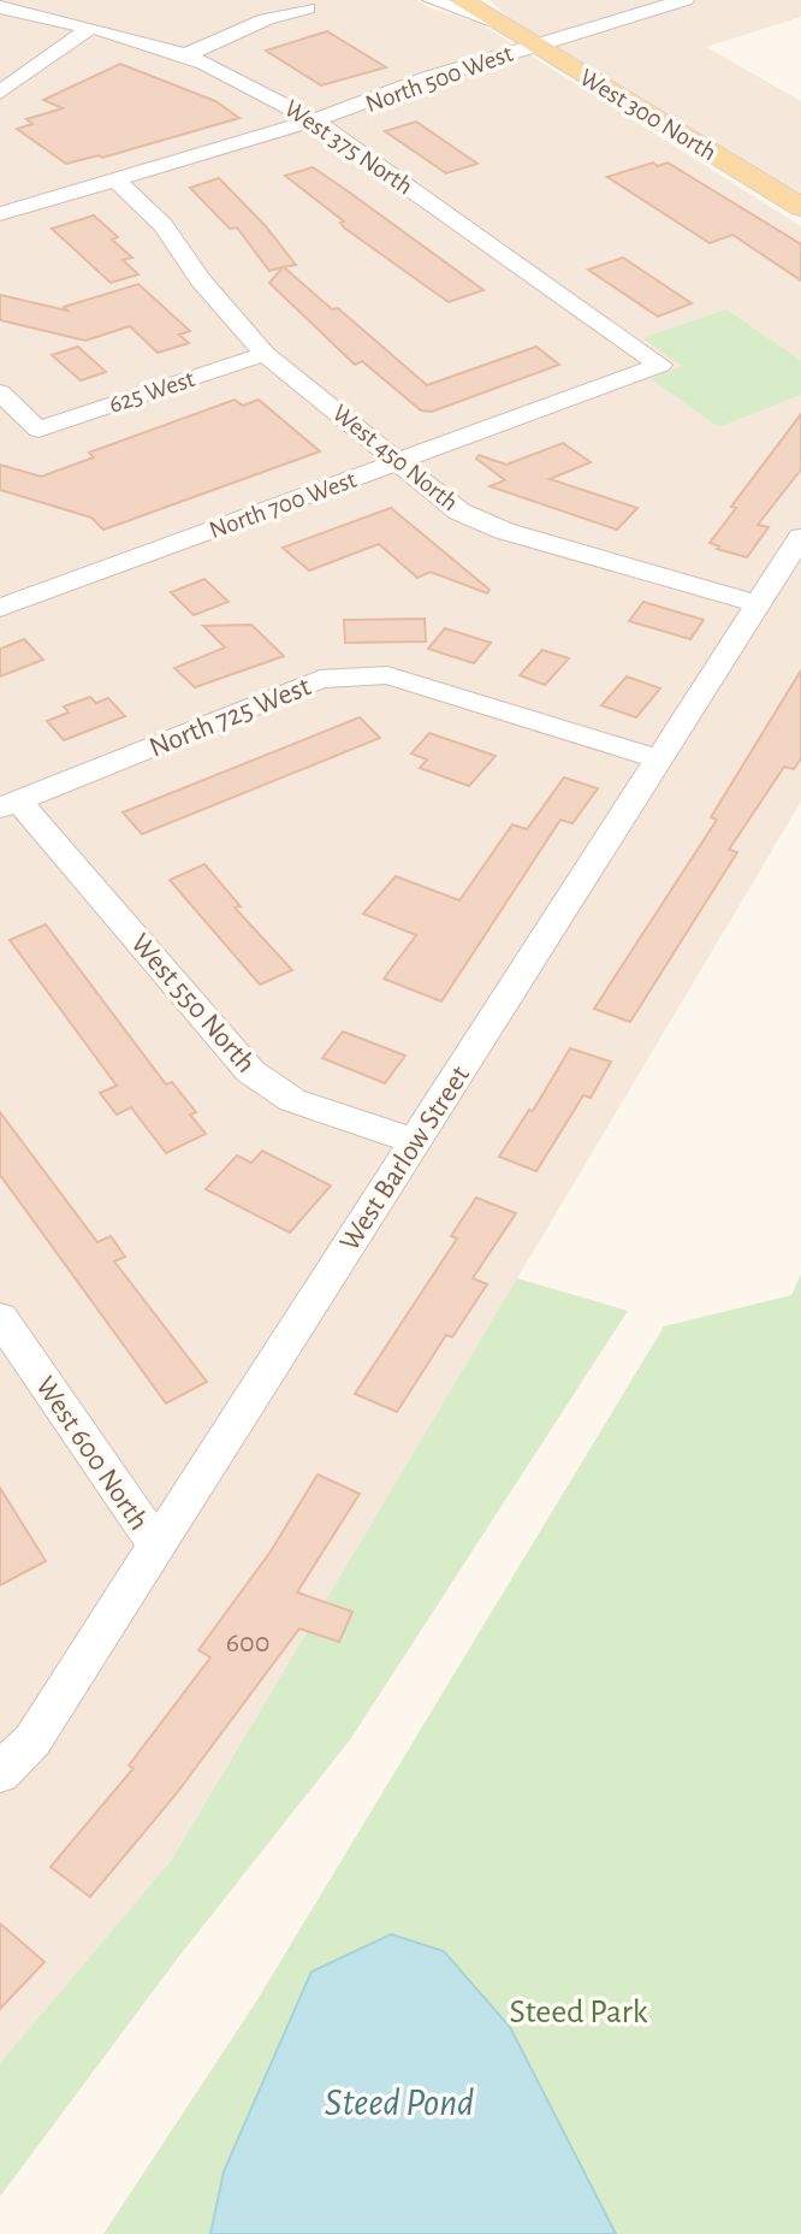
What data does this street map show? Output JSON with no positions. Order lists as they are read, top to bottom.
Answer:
{
  "streets": {
    "main road": ["West 300 North"],
    "street": [
      "North 500 West",
      "West 375 North",
      "625 West",
      "West 450 North",
      "North 700 West",
      "North 725 West",
      "West 550 North",
      "West Barlow Street",
      "West 600 North"
    ]
  },
  "crossings": [
    ["North 500 West", "West 300 North"],
    ["North 500 West", "West 375 North"],
    ["North 500 West", "West 450 North"],
    ["West 375 North", "North 700 West"],
    ["625 West", "West 450 North"],
    ["West 450 North", "North 700 West"],
    ["West 450 North", "West Barlow Street"],
    ["North 725 West", "West 550 North"],
    ["North 725 West", "West Barlow Street"],
    ["West 550 North", "West Barlow Street"],
    ["West Barlow Street", "West 600 North"]
  ],
  "water": ["Steed Pond"],
  "parks": ["Steed Park"],
  "house_numbers": ["600"]
}
